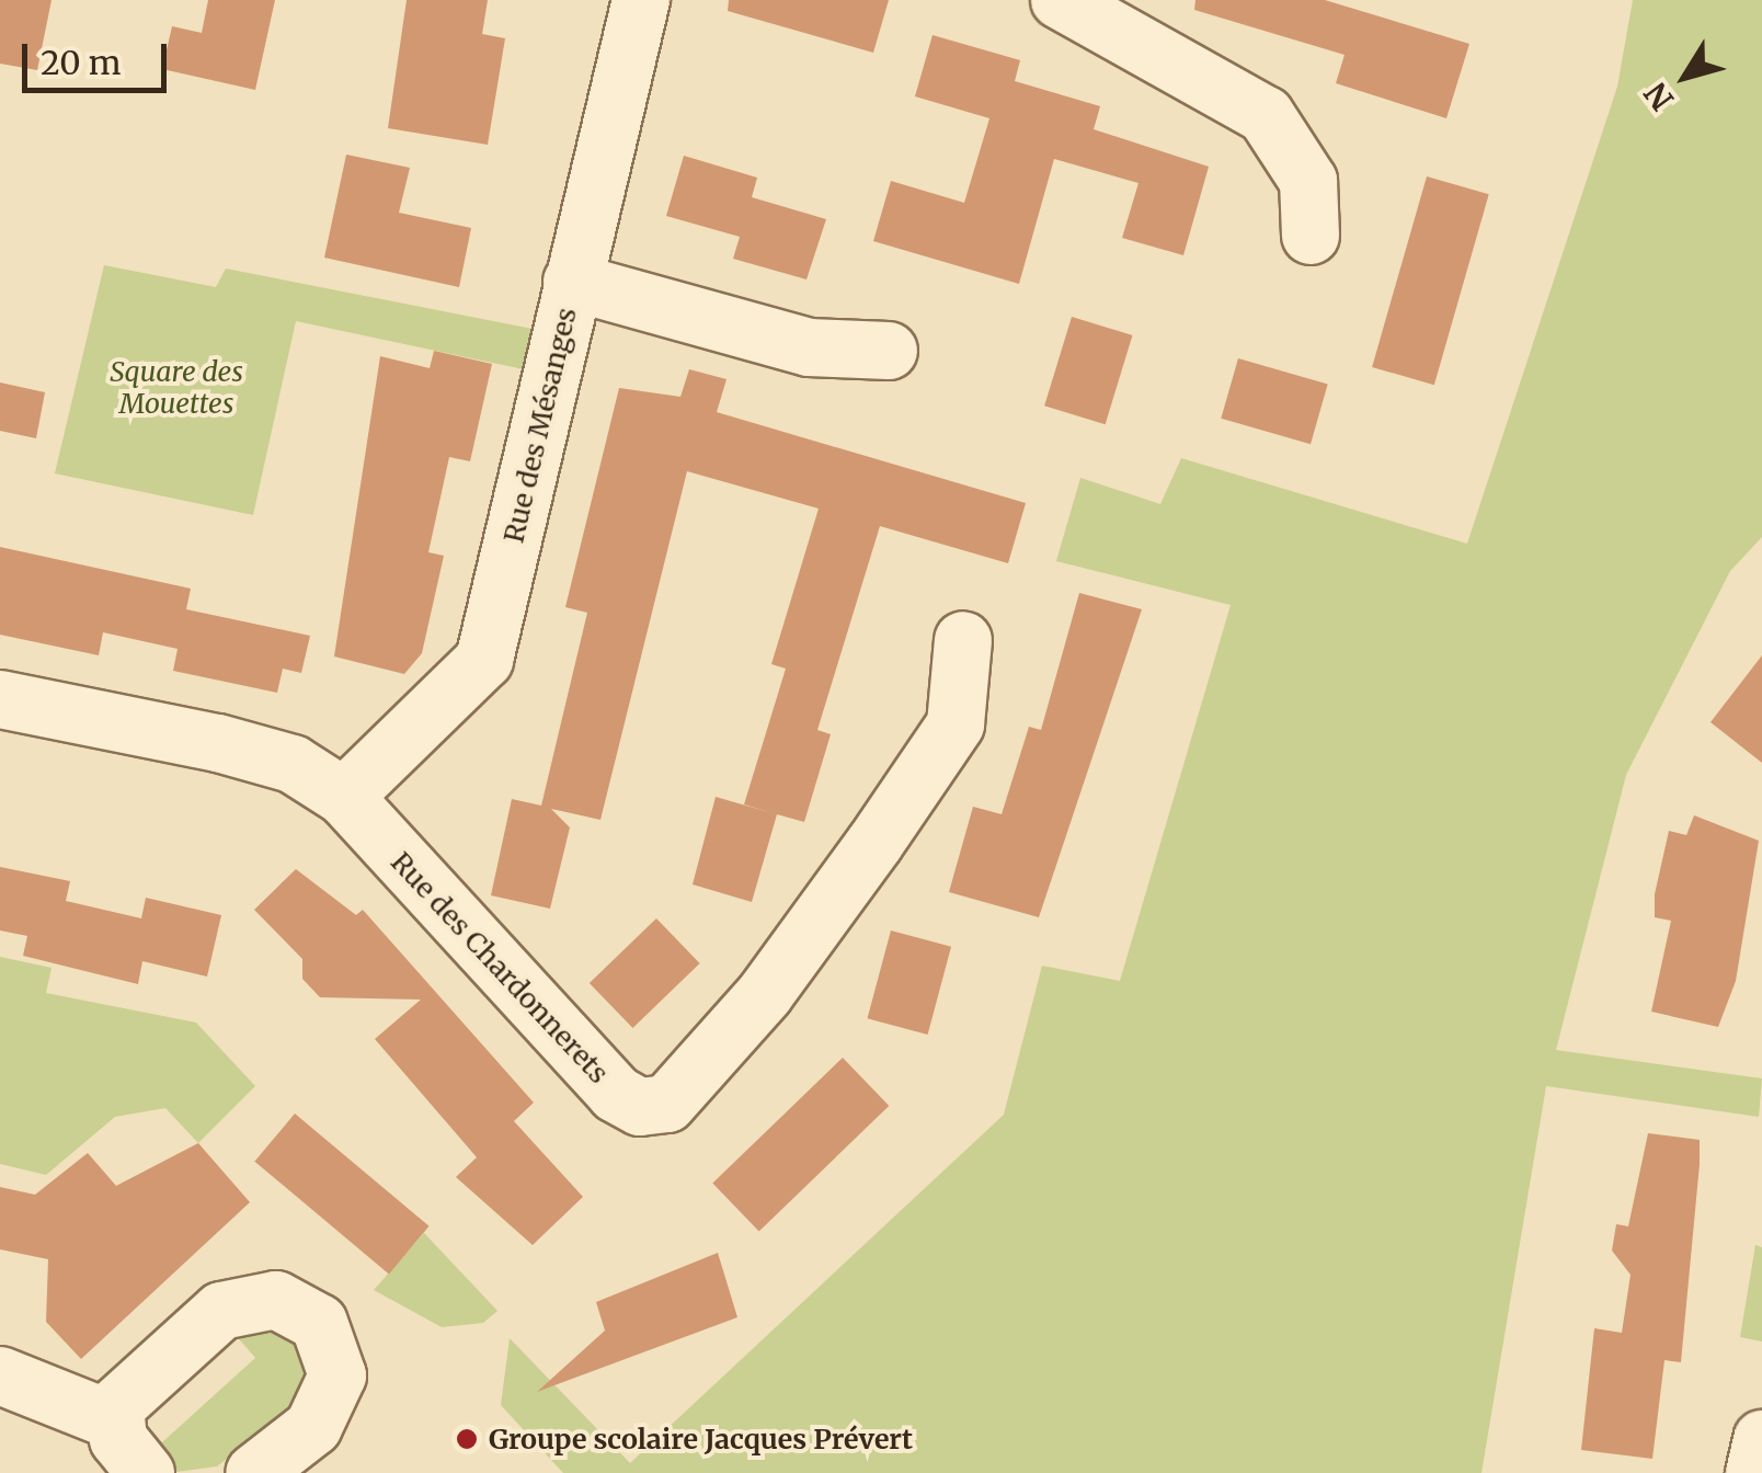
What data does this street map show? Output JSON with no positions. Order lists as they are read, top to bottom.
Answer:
{
  "streets": {
    "street": ["Rue des Mésanges", "Rue des Chardonnerets"]
  },
  "crossings": [
    ["Rue des Mésanges", "Rue des Chardonnerets"]
  ],
  "parks": ["Square des Mouettes"],
  "places": ["Groupe scolaire Jacques Prévert"],
  "scale_bar": "20 m",
  "north": "bottom left"
}
